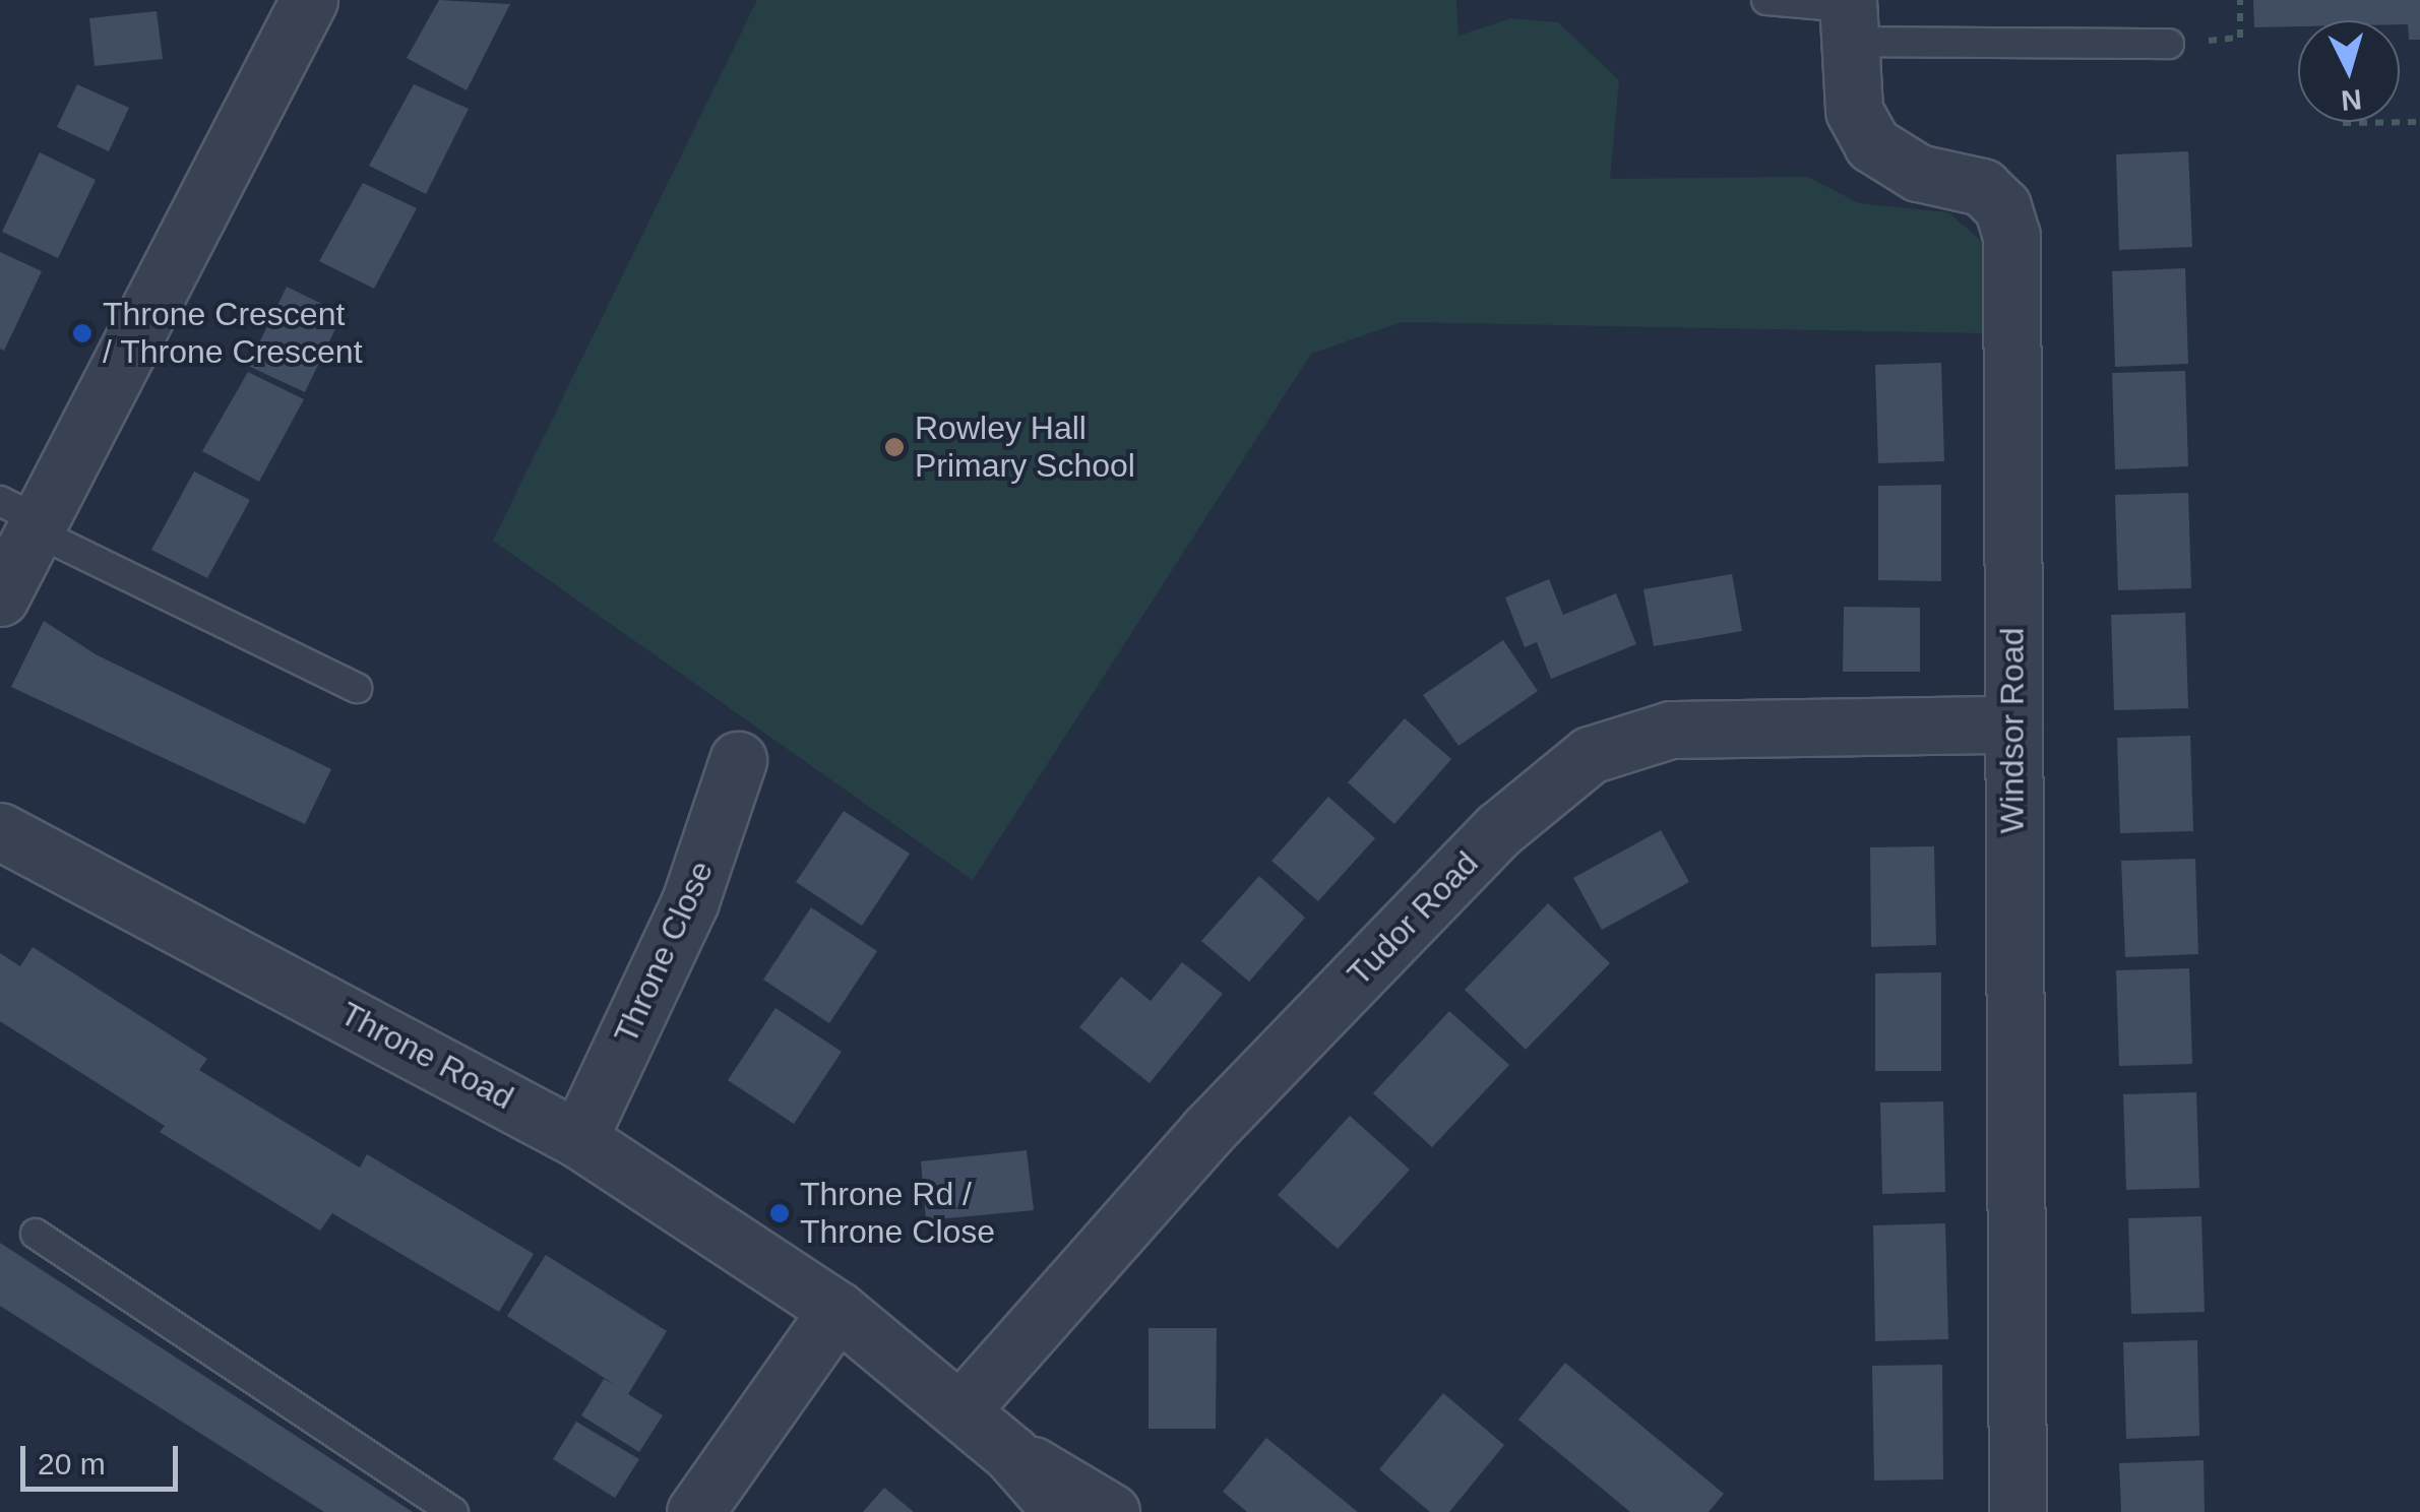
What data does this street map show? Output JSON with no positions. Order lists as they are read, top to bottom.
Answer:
{
  "streets": {
    "street": [
      "Windsor Road",
      "Tudor Road",
      "Throne Close",
      "Throne Road"
    ]
  },
  "crossings": [
    ["Windsor Road", "Tudor Road"],
    ["Tudor Road", "Throne Road"],
    ["Throne Close", "Throne Road"]
  ],
  "places": ["Throne Crescent / Throne Crescent", "Rowley Hall Primary School", "Throne Rd / Throne Close"],
  "scale_bar": "20 m",
  "north": "bottom"
}
